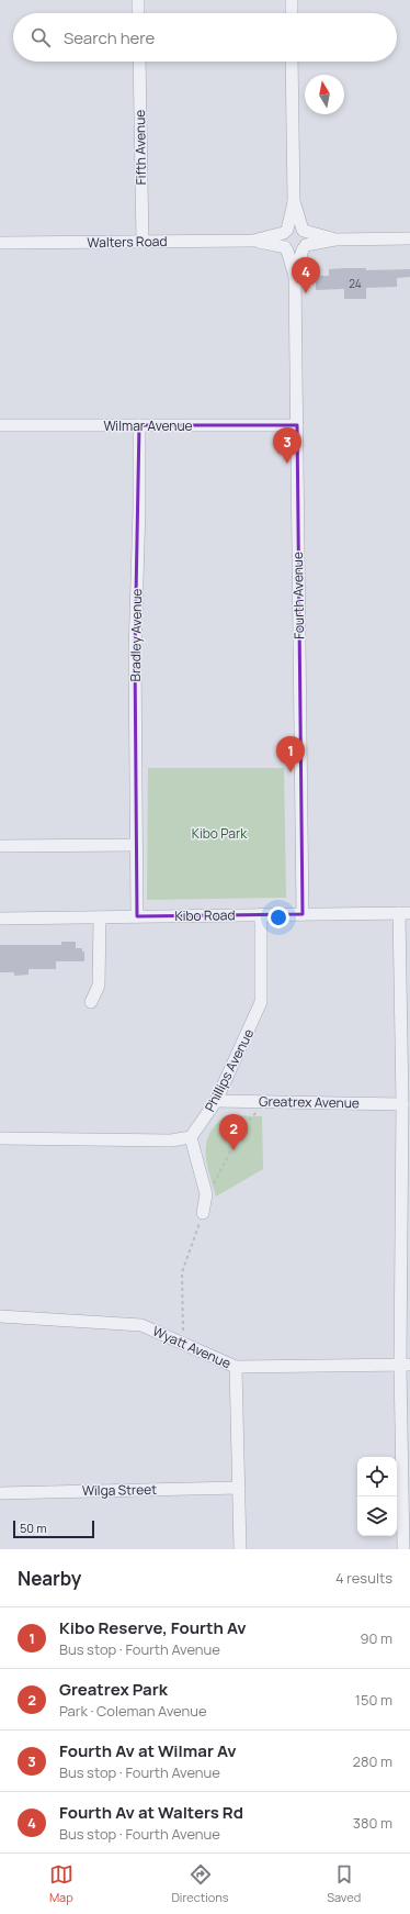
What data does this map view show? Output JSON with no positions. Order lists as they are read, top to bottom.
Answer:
{
  "streets": {
    "street": [
      "Fifth Avenue",
      "Walters Road",
      "Wilmar Avenue",
      "Fourth Avenue",
      "Bradley Avenue",
      "Kibo Road",
      "Phillips Avenue",
      "Greatrex Avenue",
      "Wyatt Avenue",
      "Wilga Street"
    ]
  },
  "crossings": [
    ["Fifth Avenue", "Walters Road"],
    ["Walters Road", "Fourth Avenue"],
    ["Wilmar Avenue", "Fourth Avenue"],
    ["Wilmar Avenue", "Bradley Avenue"],
    ["Fourth Avenue", "Kibo Road"],
    ["Bradley Avenue", "Kibo Road"],
    ["Kibo Road", "Phillips Avenue"],
    ["Phillips Avenue", "Greatrex Avenue"]
  ],
  "parks": ["Kibo Park"],
  "house_numbers": ["24"],
  "scale_bar": "50 m",
  "north": "top",
  "page": {
    "search": "Search here",
    "pins": [
      "4",
      "3",
      "1",
      "2"
    ],
    "scale": "50 m",
    "heading": ["Nearby", "4 results"],
    "list": [
      {
        "mark": "1",
        "name": "Kibo Reserve, Fourth Av",
        "note": "Bus stop · Fourth Avenue",
        "value": "90 m"
      },
      {
        "mark": "2",
        "name": "Greatrex Park",
        "note": "Park · Coleman Avenue",
        "value": "150 m"
      },
      {
        "mark": "3",
        "name": "Fourth Av at Wilmar Av",
        "note": "Bus stop · Fourth Avenue",
        "value": "280 m"
      },
      {
        "mark": "4",
        "name": "Fourth Av at Walters Rd",
        "note": "Bus stop · Fourth Avenue",
        "value": "380 m"
      }
    ],
    "nav": ["Map", "Directions", "Saved"]
  }
}
